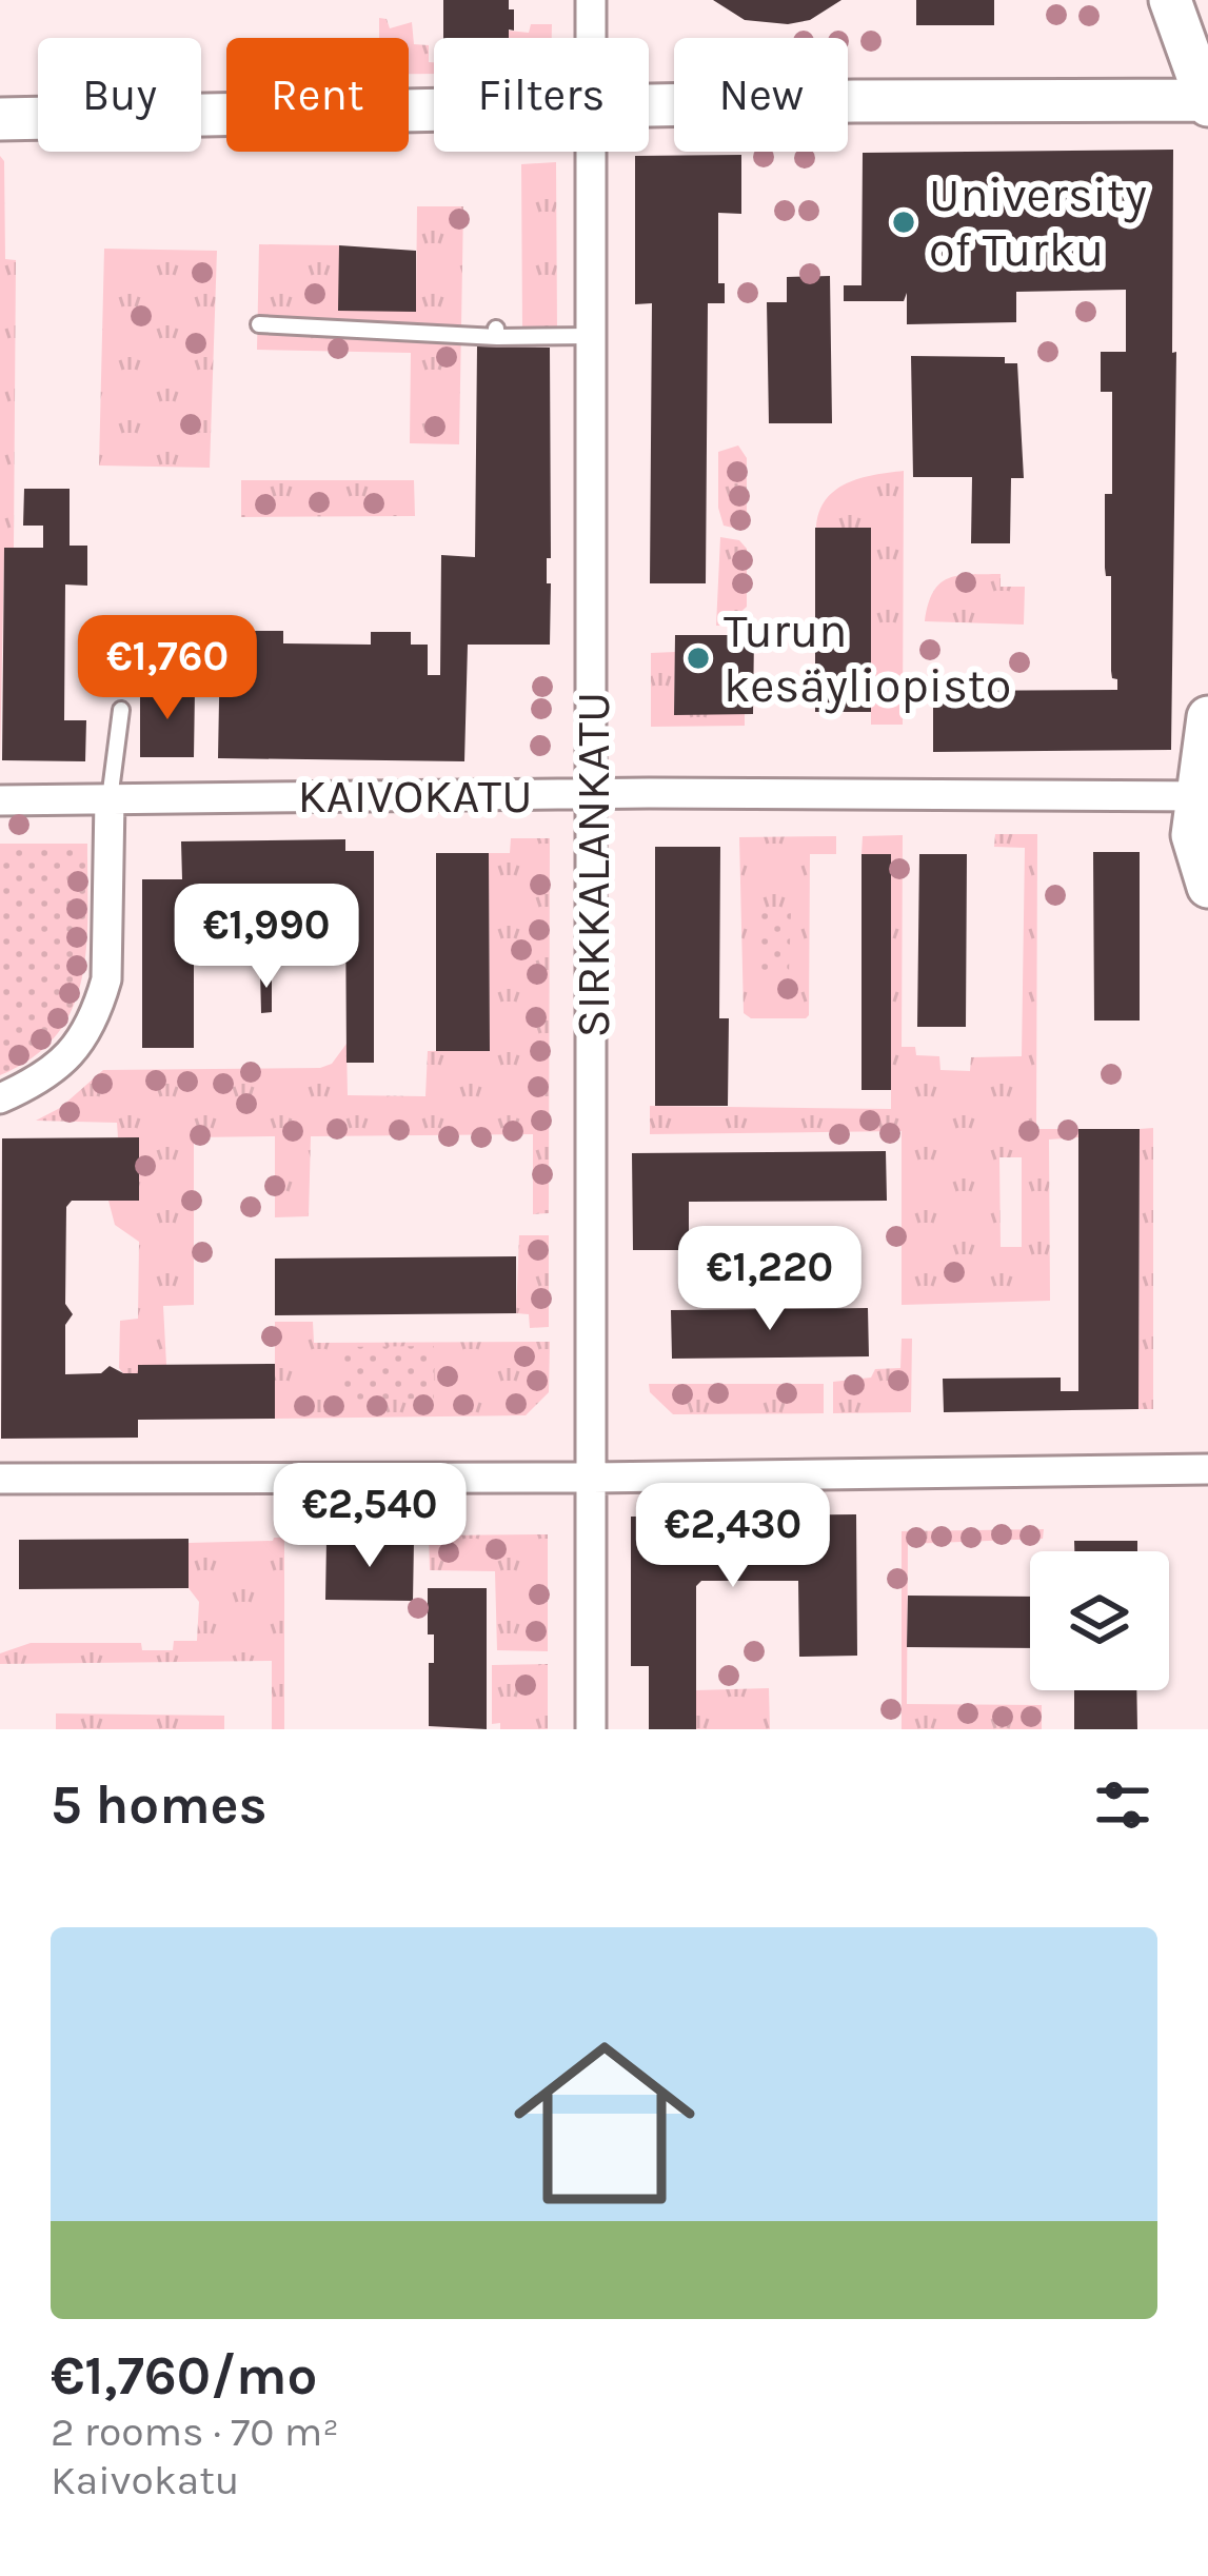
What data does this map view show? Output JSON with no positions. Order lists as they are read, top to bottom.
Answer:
{
  "streets": {
    "street": ["KAIVOKATU", "SIRKKALANKATU"]
  },
  "crossings": [
    ["KAIVOKATU", "SIRKKALANKATU"]
  ],
  "places": ["University of Turku", "Turun kesäyliopisto"],
  "page": {
    "chip": [
      "Buy",
      "Rent",
      "Filters",
      "New"
    ],
    "price": [
      "€1,760",
      "€1,990",
      "€1,220",
      "€2,540",
      "€2,430"
    ],
    "heading": "5 homes",
    "list": [
      {
        "name": "€1,760/mo",
        "note": "2 rooms · 70 m² · Kaivokatu"
      }
    ]
  }
}
